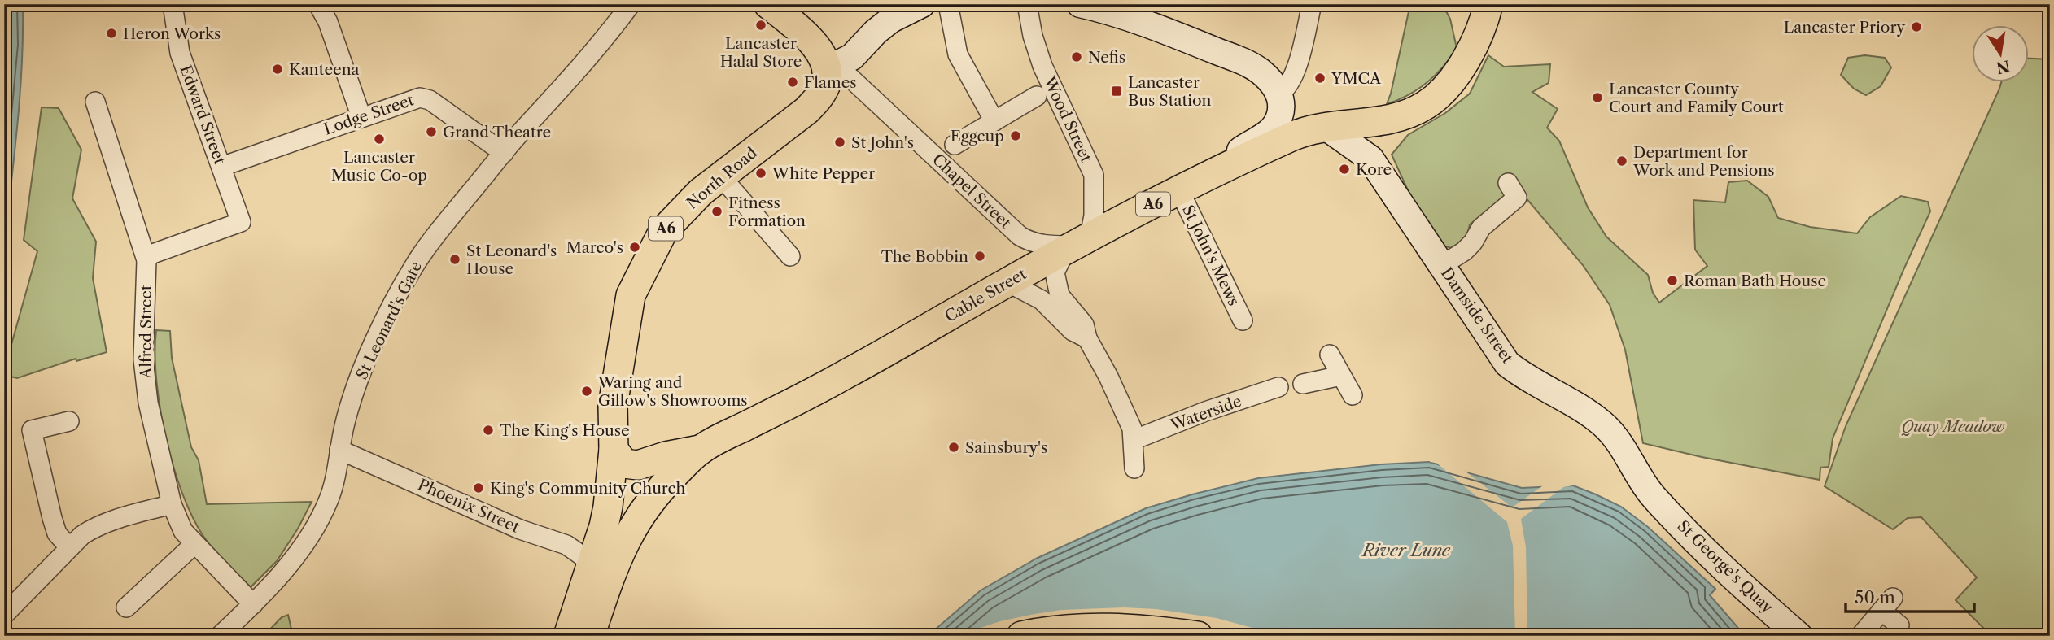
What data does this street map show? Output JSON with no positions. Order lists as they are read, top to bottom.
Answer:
{
  "streets": {
    "main road": ["North Road", "A6", "Cable Street"],
    "street": [
      "Edward Street",
      "Lodge Street",
      "Wood Street",
      "Chapel Street",
      "St John's Mews",
      "Damside Street",
      "St Leonard's Gate",
      "Alfred Street",
      "Waterside",
      "Phoenix Street",
      "St George's Quay"
    ]
  },
  "crossings": [
    ["Edward Street", "Lodge Street"],
    ["Edward Street", "Alfred Street"],
    ["Lodge Street", "St Leonard's Gate"],
    ["Wood Street", "Chapel Street"],
    ["Wood Street", "Cable Street"],
    ["Wood Street", "Waterside"],
    ["North Road", "Chapel Street"],
    ["North Road", "A6"],
    ["North Road", "Phoenix Street"],
    ["Chapel Street", "Cable Street"],
    ["A6", "Cable Street"],
    ["A6", "Damside Street"],
    ["A6", "Phoenix Street"],
    ["St John's Mews", "Cable Street"],
    ["Cable Street", "Damside Street"],
    ["Damside Street", "St George's Quay"],
    ["St Leonard's Gate", "Alfred Street"],
    ["St Leonard's Gate", "Phoenix Street"]
  ],
  "water": ["River Lune"],
  "parks": ["Quay Meadow"],
  "places": {
    "other": [
      "Lancaster Halal Store",
      "Lancaster Priory",
      "Heron Works",
      "Nefis",
      "Kanteena",
      "YMCA",
      "Flames",
      "Lancaster County Court and Family Court",
      "Grand Theatre",
      "Eggcup",
      "Lancaster Music Co-op",
      "St John's",
      "Department for Work and Pensions",
      "Kore",
      "White Pepper",
      "Fitness Formation",
      "Marco's",
      "The Bobbin",
      "St Leonard's House",
      "Roman Bath House",
      "Waring and Gillow's Showrooms",
      "The King's House",
      "Sainsbury's",
      "King's Community Church"
    ],
    "transit": ["Lancaster Bus Station"]
  },
  "scale_bar": "50 m",
  "north": "bottom"
}
